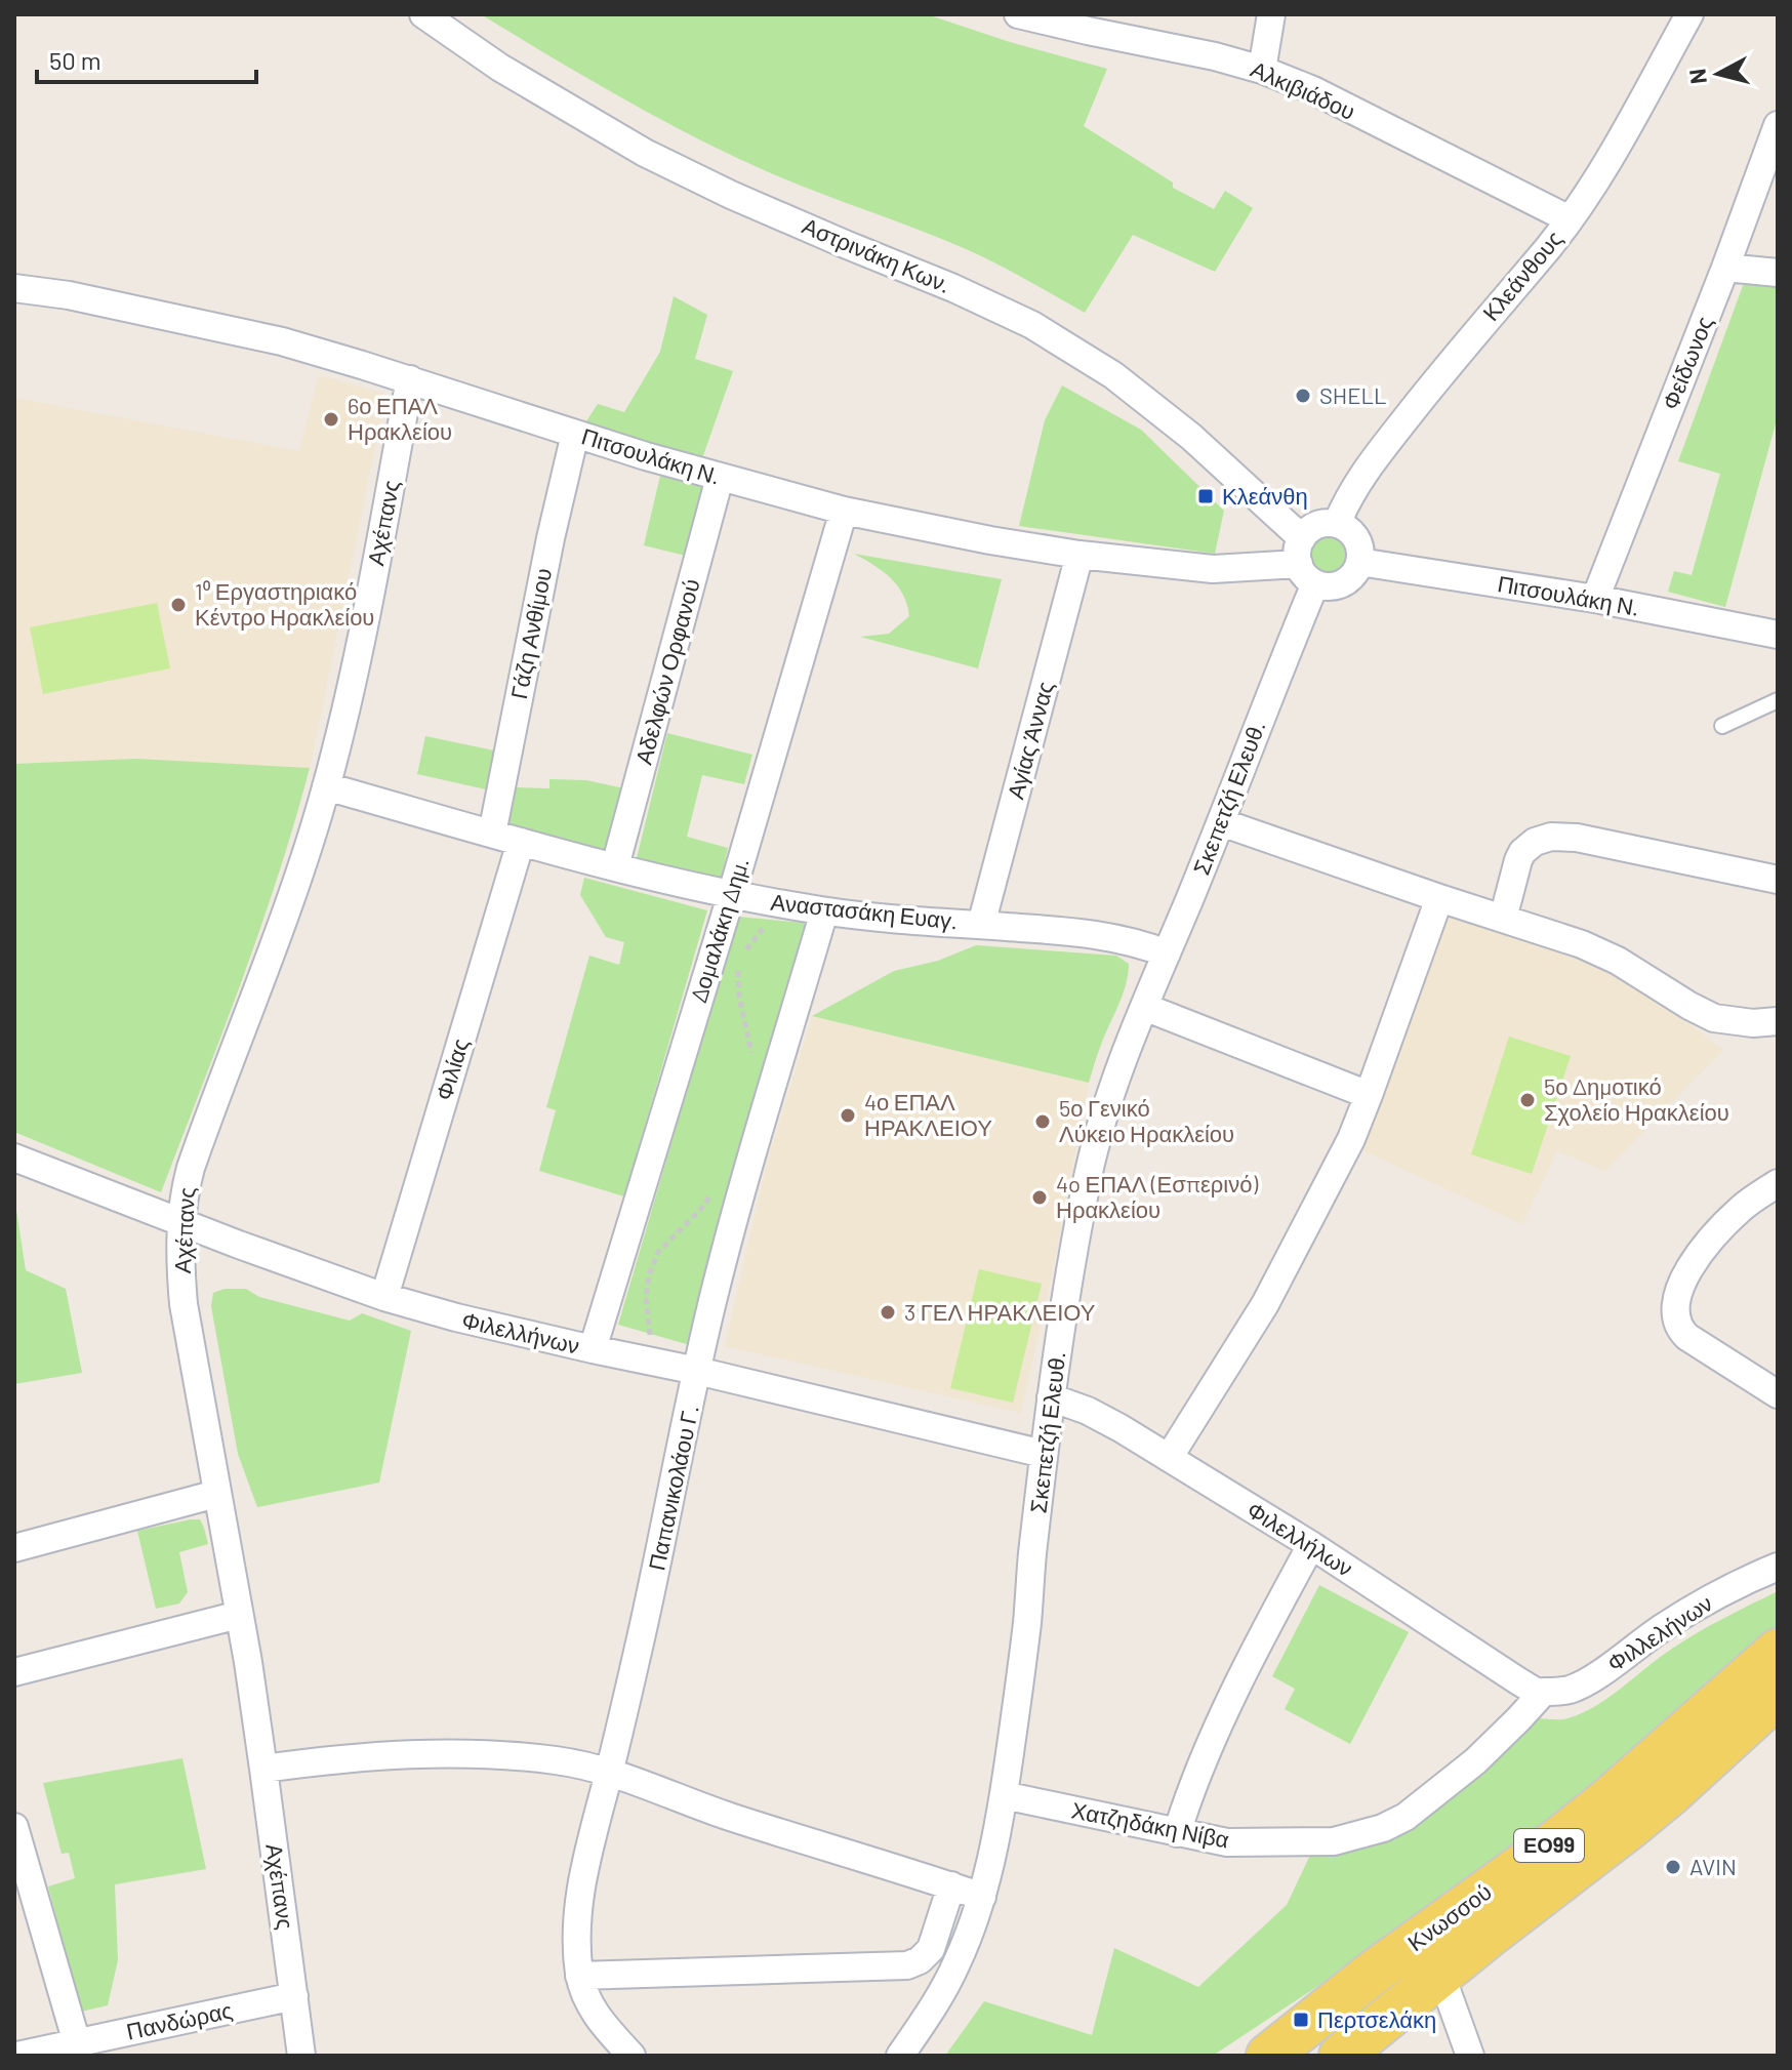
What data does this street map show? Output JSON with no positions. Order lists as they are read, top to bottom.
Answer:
{
  "streets": {
    "main road": ["ΕΟ99", "Κνωσσού"],
    "street": [
      "Αλκιβιάδου",
      "Αστρινάκη Κων.",
      "Κλεάνθους",
      "Φείδωνος",
      "Πιτσουλάκη Ν.",
      "Αχέπανς",
      "Γάζη Ανθίμου",
      "Αδελφών Ορφανού",
      "Αγίας Άννας",
      "Σκεπετζή Ελευθ.",
      "Αναστασάκη Ευαγ.",
      "Δομαλάκη Δημ.",
      "Φιλίας",
      "Φιλελλήνων",
      "Παπανικολάου Γ.",
      "Φιλελλήλων",
      "Φιλλελήνων",
      "Χατζηδάκη Νίβα",
      "Πανδώρας"
    ]
  },
  "crossings": [
    ["Αλκιβιάδου", "Κλεάνθους"],
    ["Αστρινάκη Κων.", "Κλεάνθους"],
    ["Αστρινάκη Κων.", "Πιτσουλάκη Ν."],
    ["Αστρινάκη Κων.", "Σκεπετζή Ελευθ."],
    ["Κλεάνθους", "Πιτσουλάκη Ν."],
    ["Κλεάνθους", "Σκεπετζή Ελευθ."],
    ["Φείδωνος", "Πιτσουλάκη Ν."],
    ["Πιτσουλάκη Ν.", "Αχέπανς"],
    ["Πιτσουλάκη Ν.", "Γάζη Ανθίμου"],
    ["Πιτσουλάκη Ν.", "Αδελφών Ορφανού"],
    ["Πιτσουλάκη Ν.", "Αγίας Άννας"],
    ["Πιτσουλάκη Ν.", "Σκεπετζή Ελευθ."],
    ["Πιτσουλάκη Ν.", "Δομαλάκη Δημ."],
    ["Αχέπανς", "Αναστασάκη Ευαγ."],
    ["Αχέπανς", "Φιλελλήνων"],
    ["Αχέπανς", "Πανδώρας"],
    ["Γάζη Ανθίμου", "Αναστασάκη Ευαγ."],
    ["Αδελφών Ορφανού", "Αναστασάκη Ευαγ."],
    ["Αγίας Άννας", "Αναστασάκη Ευαγ."],
    ["Σκεπετζή Ελευθ.", "Αναστασάκη Ευαγ."],
    ["Σκεπετζή Ελευθ.", "Φιλελλήνων"],
    ["Σκεπετζή Ελευθ.", "Φιλελλήλων"],
    ["Σκεπετζή Ελευθ.", "Χατζηδάκη Νίβα"],
    ["Αναστασάκη Ευαγ.", "Δομαλάκη Δημ."],
    ["Αναστασάκη Ευαγ.", "Φιλίας"],
    ["Αναστασάκη Ευαγ.", "Παπανικολάου Γ."],
    ["Δομαλάκη Δημ.", "Φιλελλήνων"],
    ["Φιλίας", "Φιλελλήνων"],
    ["Φιλελλήνων", "Παπανικολάου Γ."],
    ["Φιλελλήλων", "Φιλλελήνων"],
    ["Φιλελλήλων", "Χατζηδάκη Νίβα"],
    ["Φιλλελήνων", "Χατζηδάκη Νίβα"],
    ["ΕΟ99", "Κνωσσού"]
  ],
  "places": {
    "other": [
      "SHELL",
      "6ο ΕΠΑΛ Ηρακλείου",
      "1⁰ Εργαστηριακό Κέντρο Ηρακλείου",
      "5ο Δημοτικό Σχολείο Ηρακλείου",
      "4ο ΕΠΑΛ ΗΡΑΚΛΕΙΟΥ",
      "5ο Γενικό Λύκειο Ηρακλείου",
      "4o ΕΠΑΛ (Εσπερινό) Ηρακλείου",
      "3 ΓΕΛ ΗΡΑΚΛΕΙΟΥ",
      "AVIN"
    ],
    "transit": ["Κλεάνθη", "Περτσελάκη"]
  },
  "scale_bar": "50 m",
  "north": "left"
}
